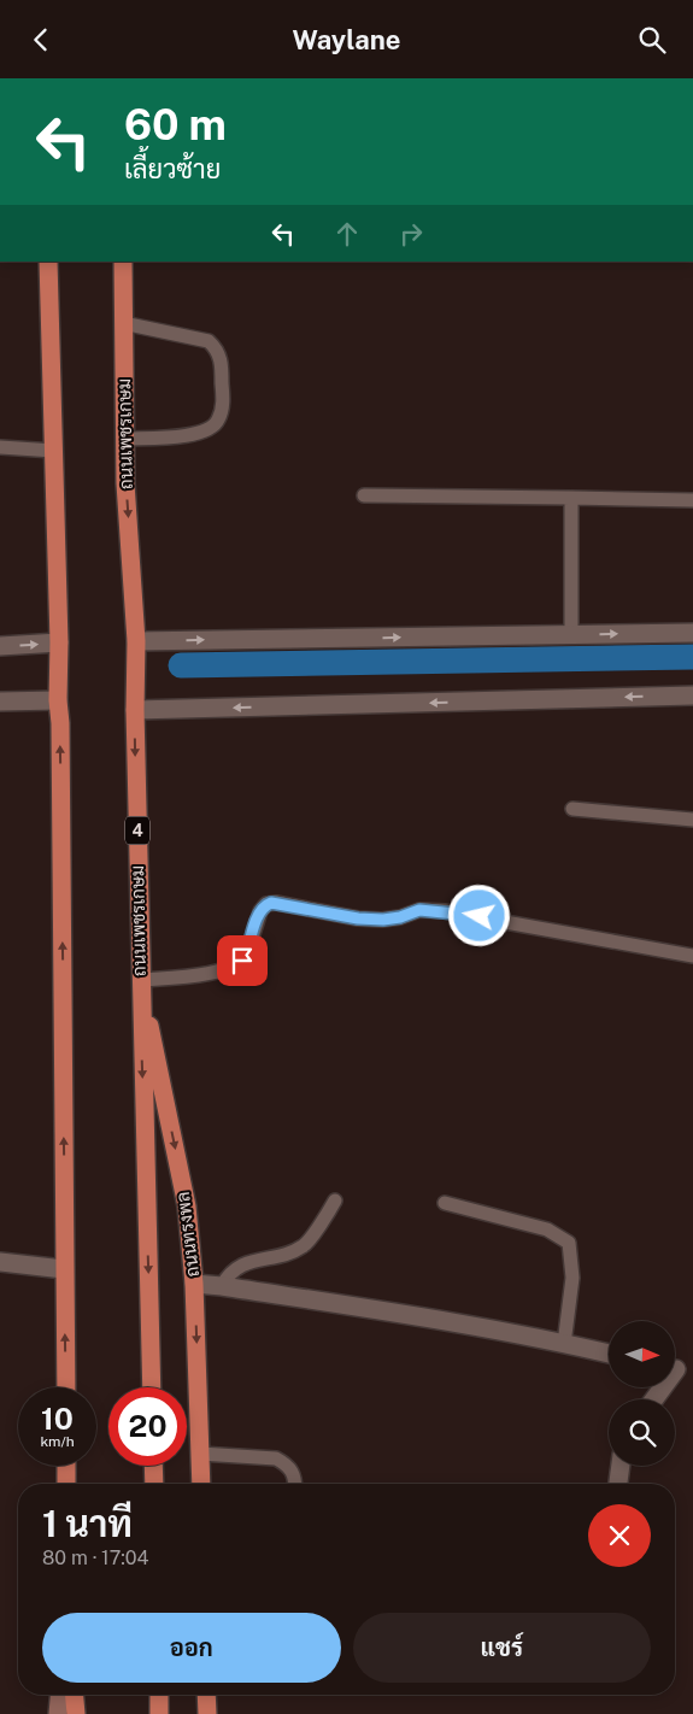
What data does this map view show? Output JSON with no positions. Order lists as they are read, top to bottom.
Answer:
{
  "streets": {
    "highway": ["ถนนเพชรเกษม", "4", "ถนนทรงพล"]
  },
  "crossings": [
    ["ถนนเพชรเกษม", "ถนนทรงพล"]
  ],
  "north": "right",
  "page": {
    "header": "Waylane",
    "turn": ["60 m", "เลี้ยวซ้าย"],
    "speed": "10 km/h",
    "limit": "20",
    "heading": ["1 นาที", "80 m · 17:04"],
    "buttons": ["ออก", "แชร์"]
  }
}
